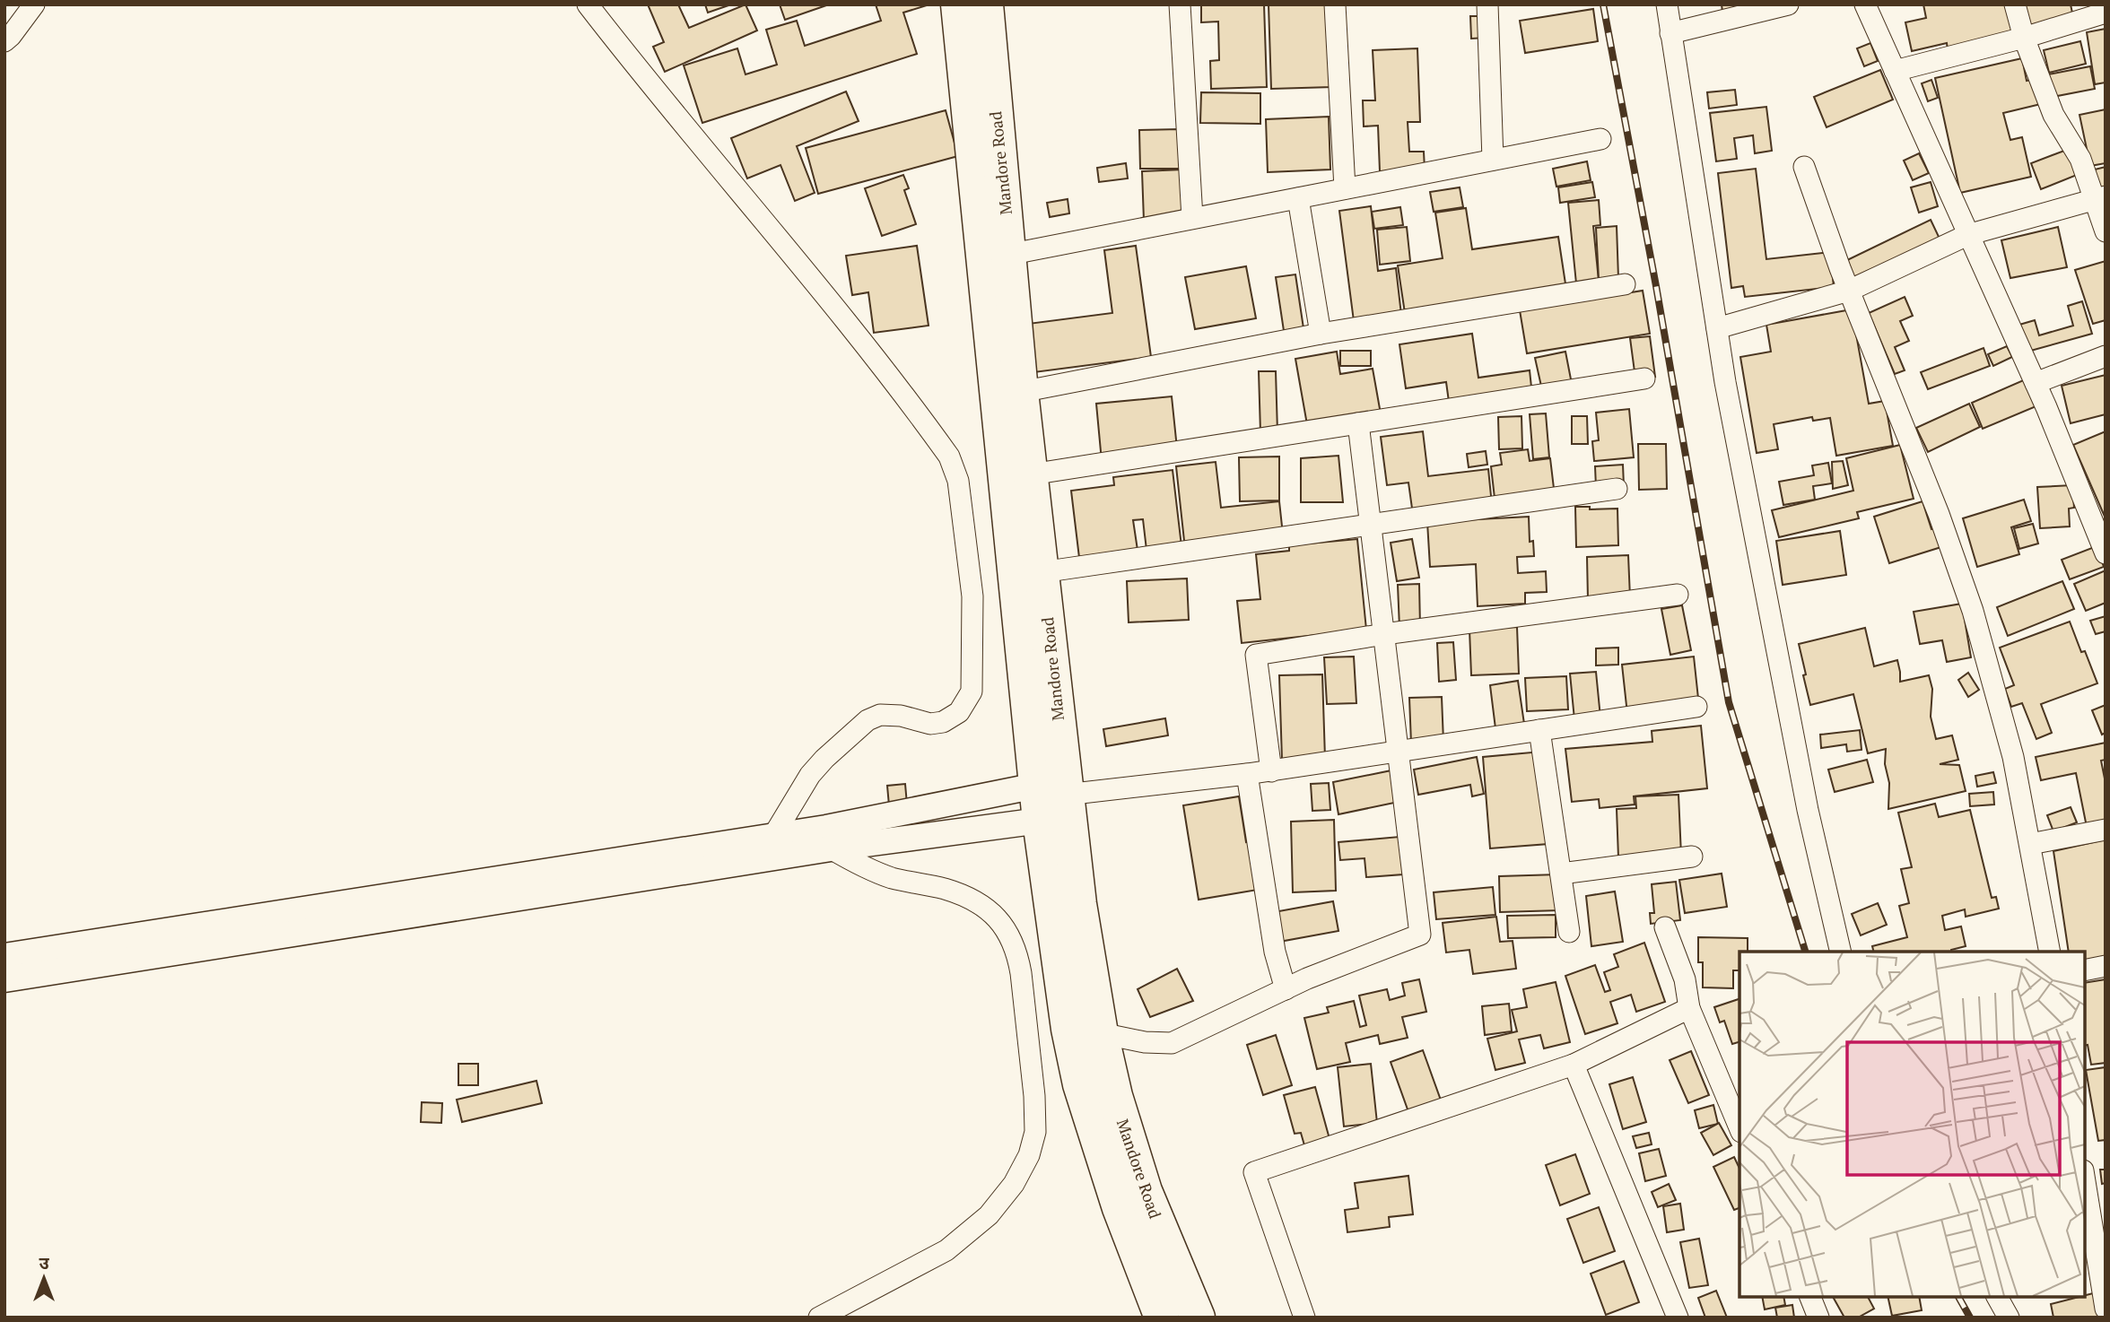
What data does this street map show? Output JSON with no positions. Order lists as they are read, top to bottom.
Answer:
{
  "streets": {
    "highway": ["Mandore Road"]
  },
  "north": "top"
}
